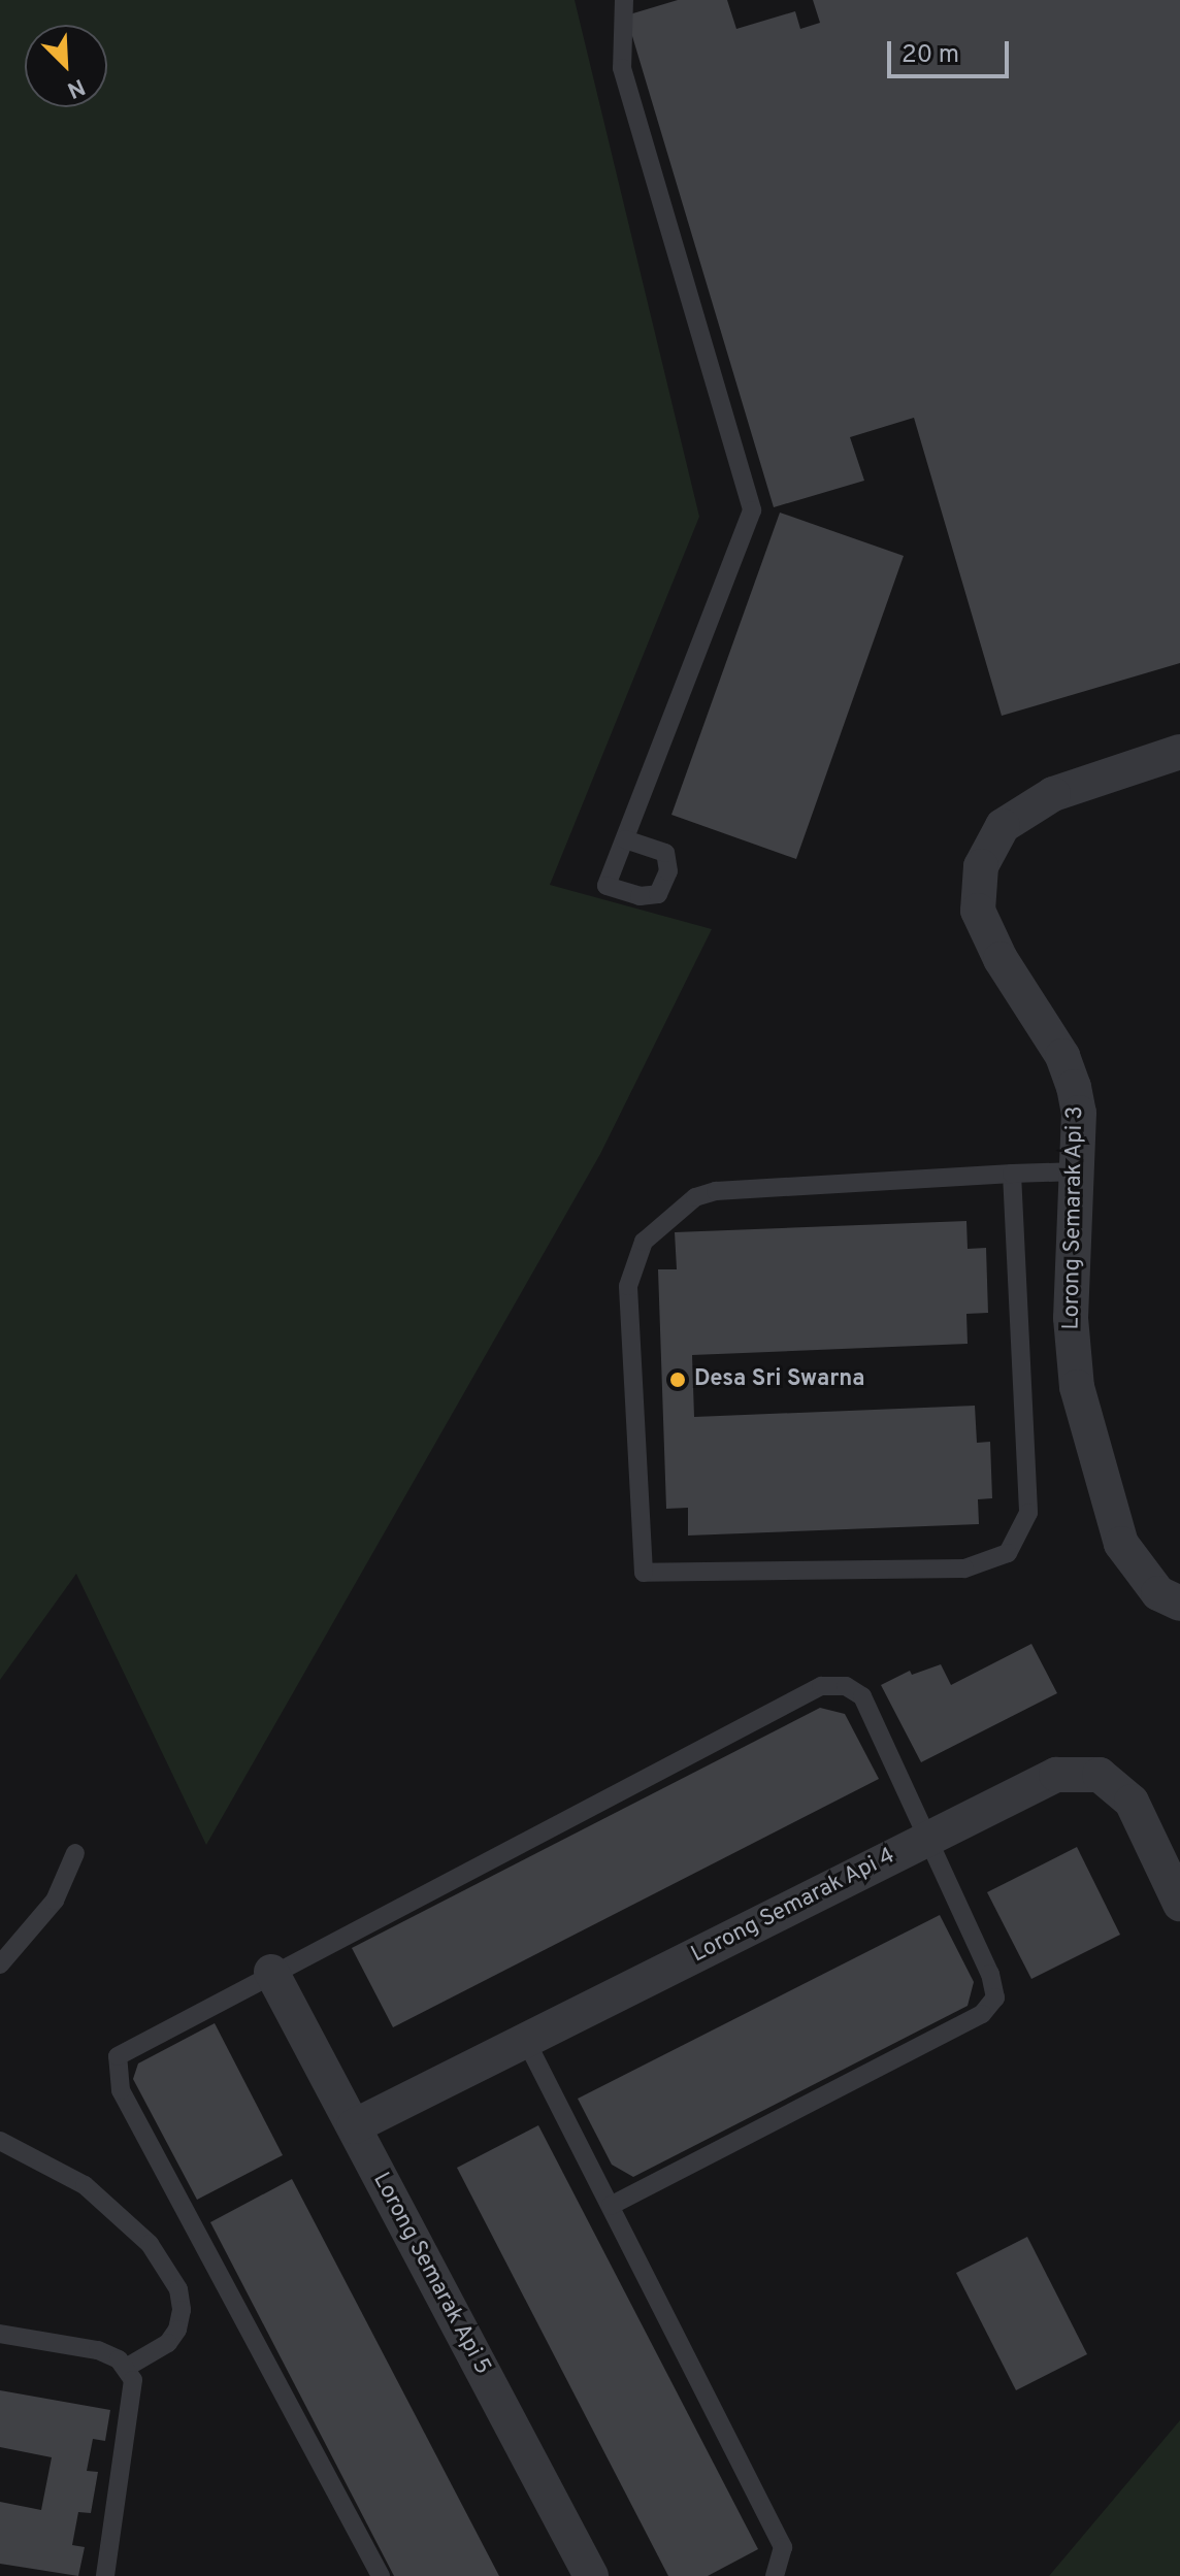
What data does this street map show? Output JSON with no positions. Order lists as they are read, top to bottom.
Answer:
{
  "streets": {
    "street": ["Lorong Semarak Api 3", "Lorong Semarak Api 4", "Lorong Semarak Api 5"]
  },
  "crossings": [
    ["Lorong Semarak Api 4", "Lorong Semarak Api 5"]
  ],
  "places": ["Desa Sri Swarna"],
  "scale_bar": "20 m",
  "north": "bottom right"
}
